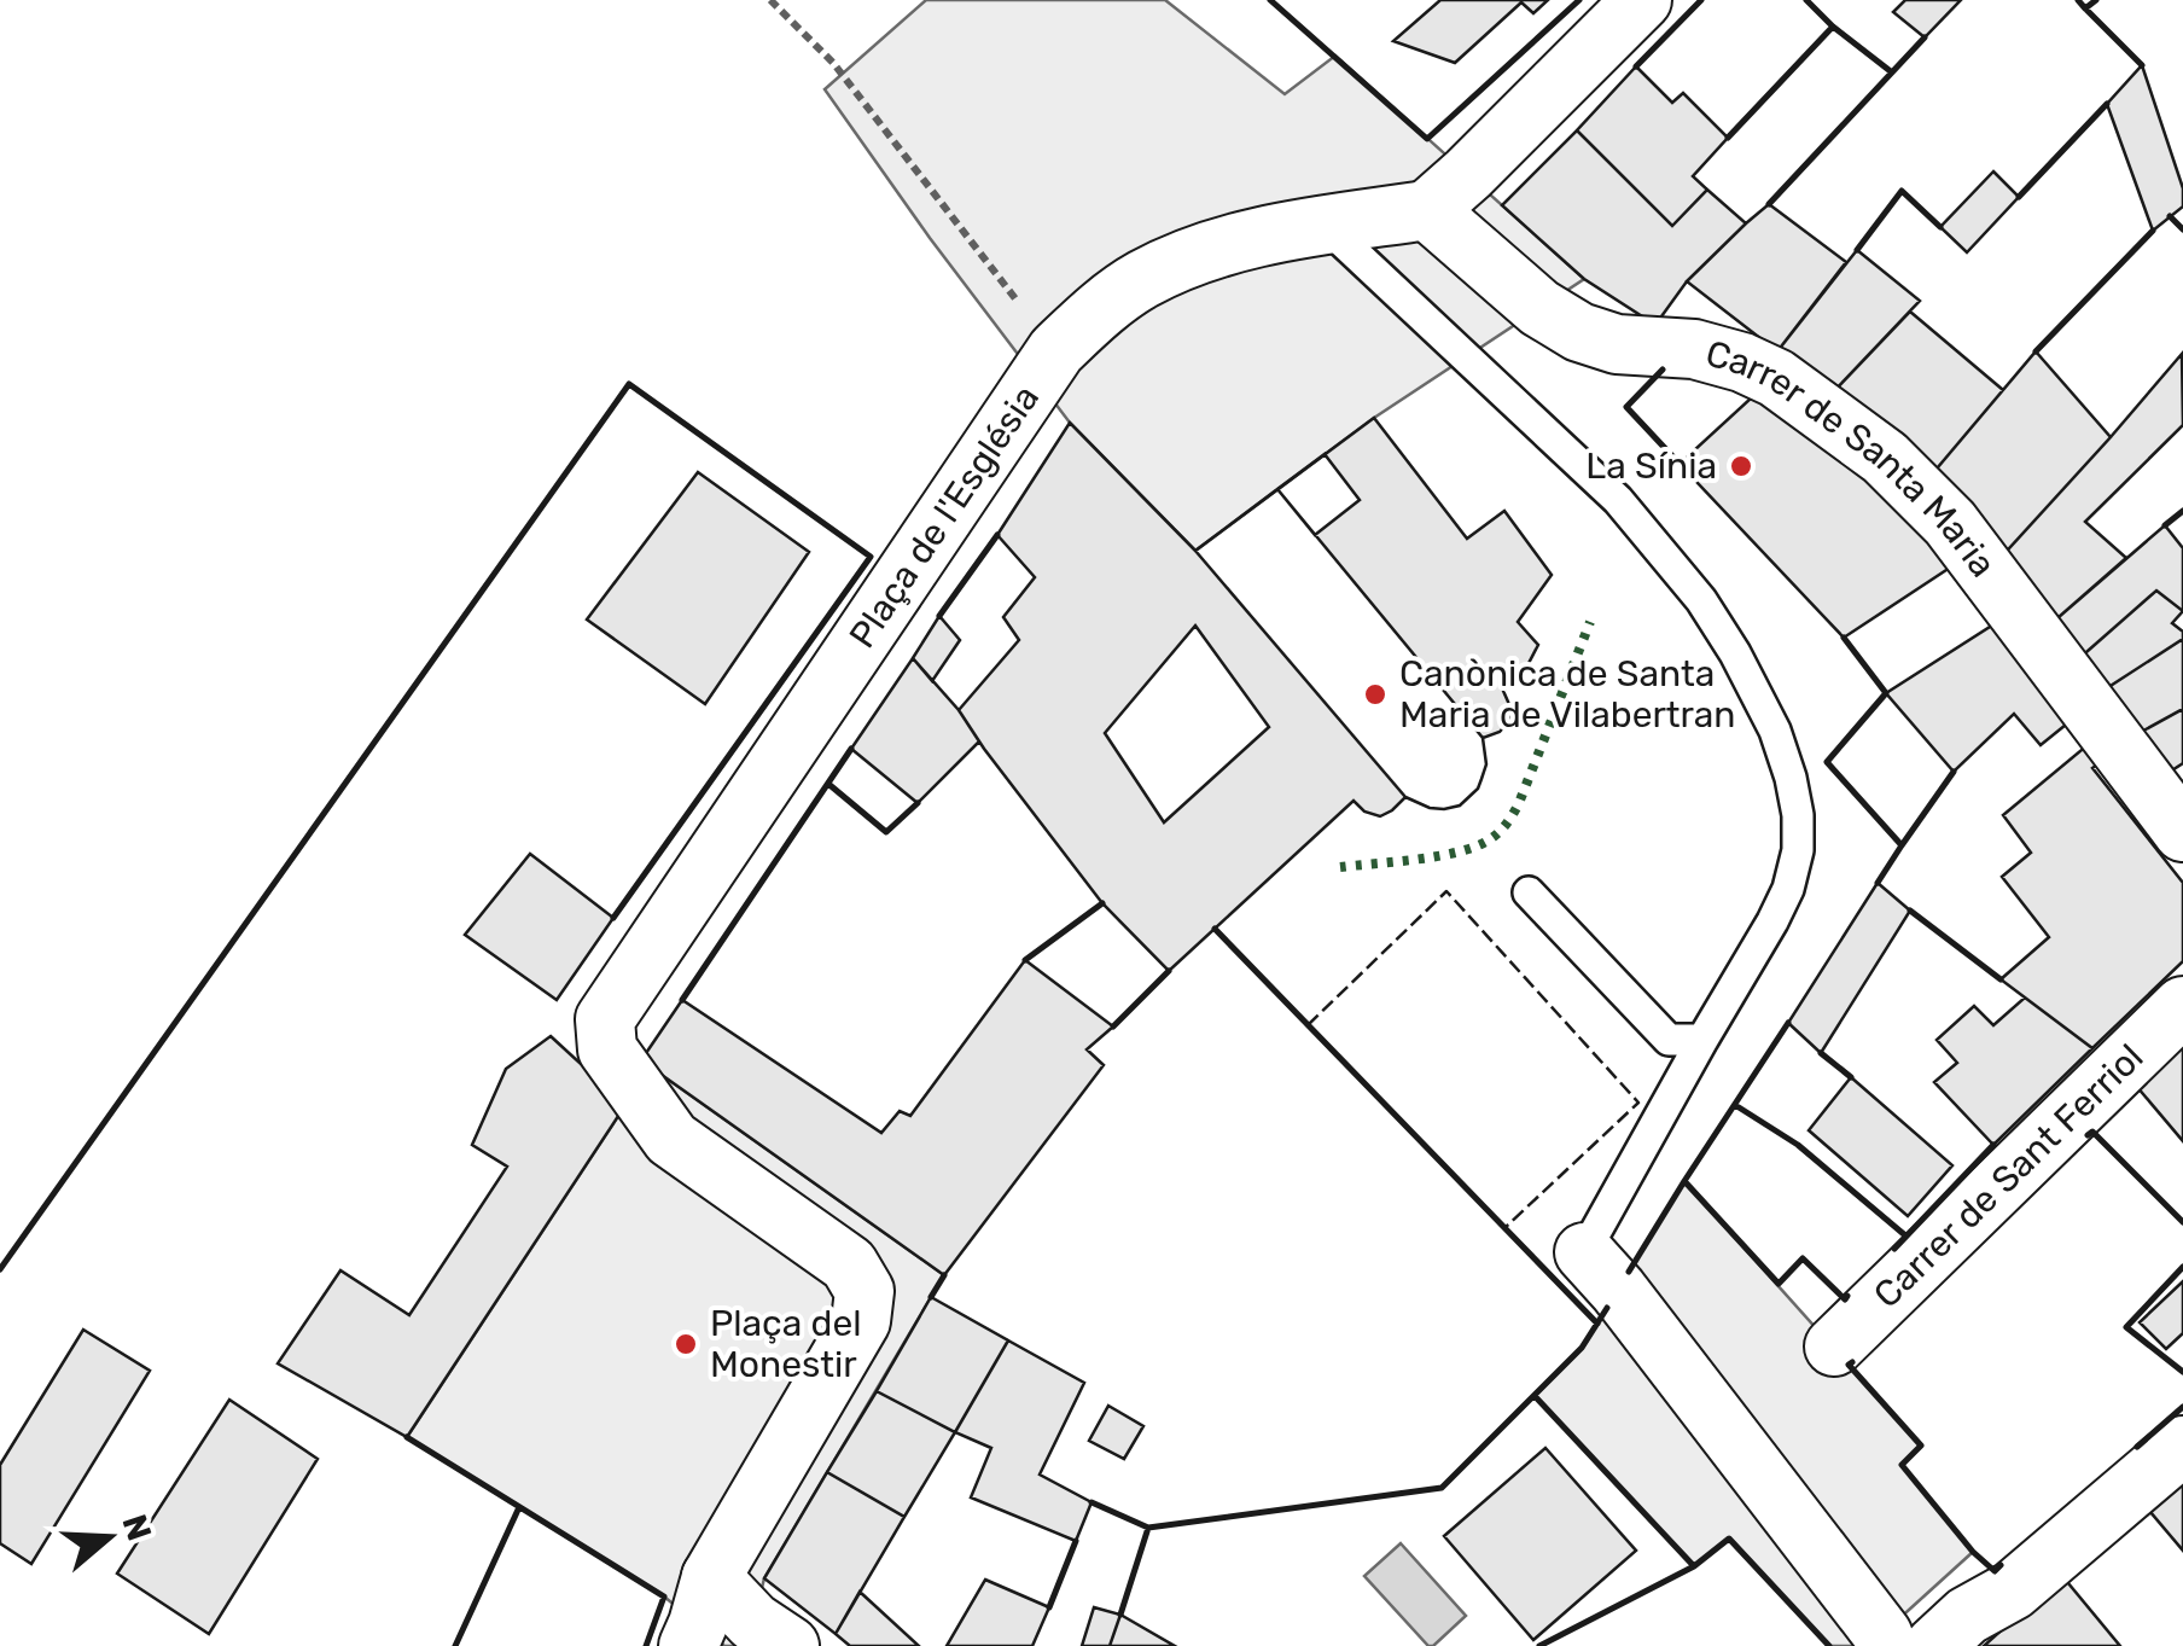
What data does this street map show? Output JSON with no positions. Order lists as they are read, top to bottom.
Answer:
{
  "streets": {
    "street": ["Carrer de Santa Maria", "Plaça de l'Església", "Carrer de Sant Ferriol"]
  },
  "crossings": [
    ["Carrer de Santa Maria", "Plaça de l'Església"]
  ],
  "places": ["La Sínia", "Canònica de Santa Maria de Vilabertran", "Plaça del Monestir"],
  "north": "right"
}
